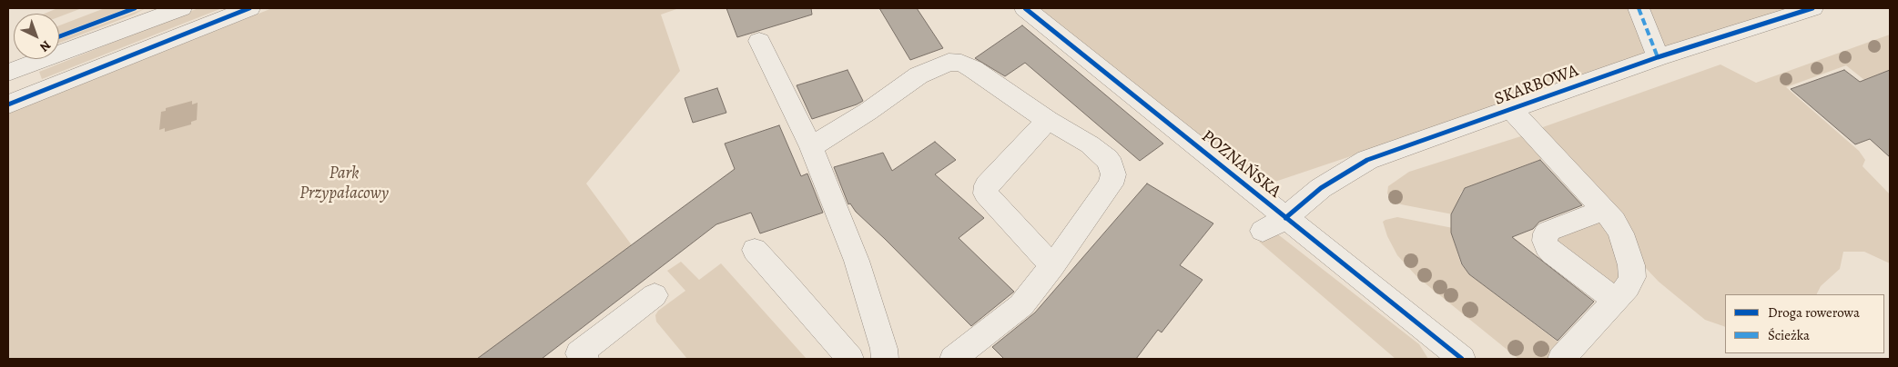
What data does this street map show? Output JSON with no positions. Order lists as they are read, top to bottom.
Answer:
{
  "streets": {
    "street": ["SKARBOWA", "POZNAŃSKA"]
  },
  "crossings": [
    ["SKARBOWA", "POZNAŃSKA"]
  ],
  "parks": ["Park Przypałacowy"],
  "legend": ["Droga rowerowa", "Ścieżka"],
  "north": "bottom right"
}
